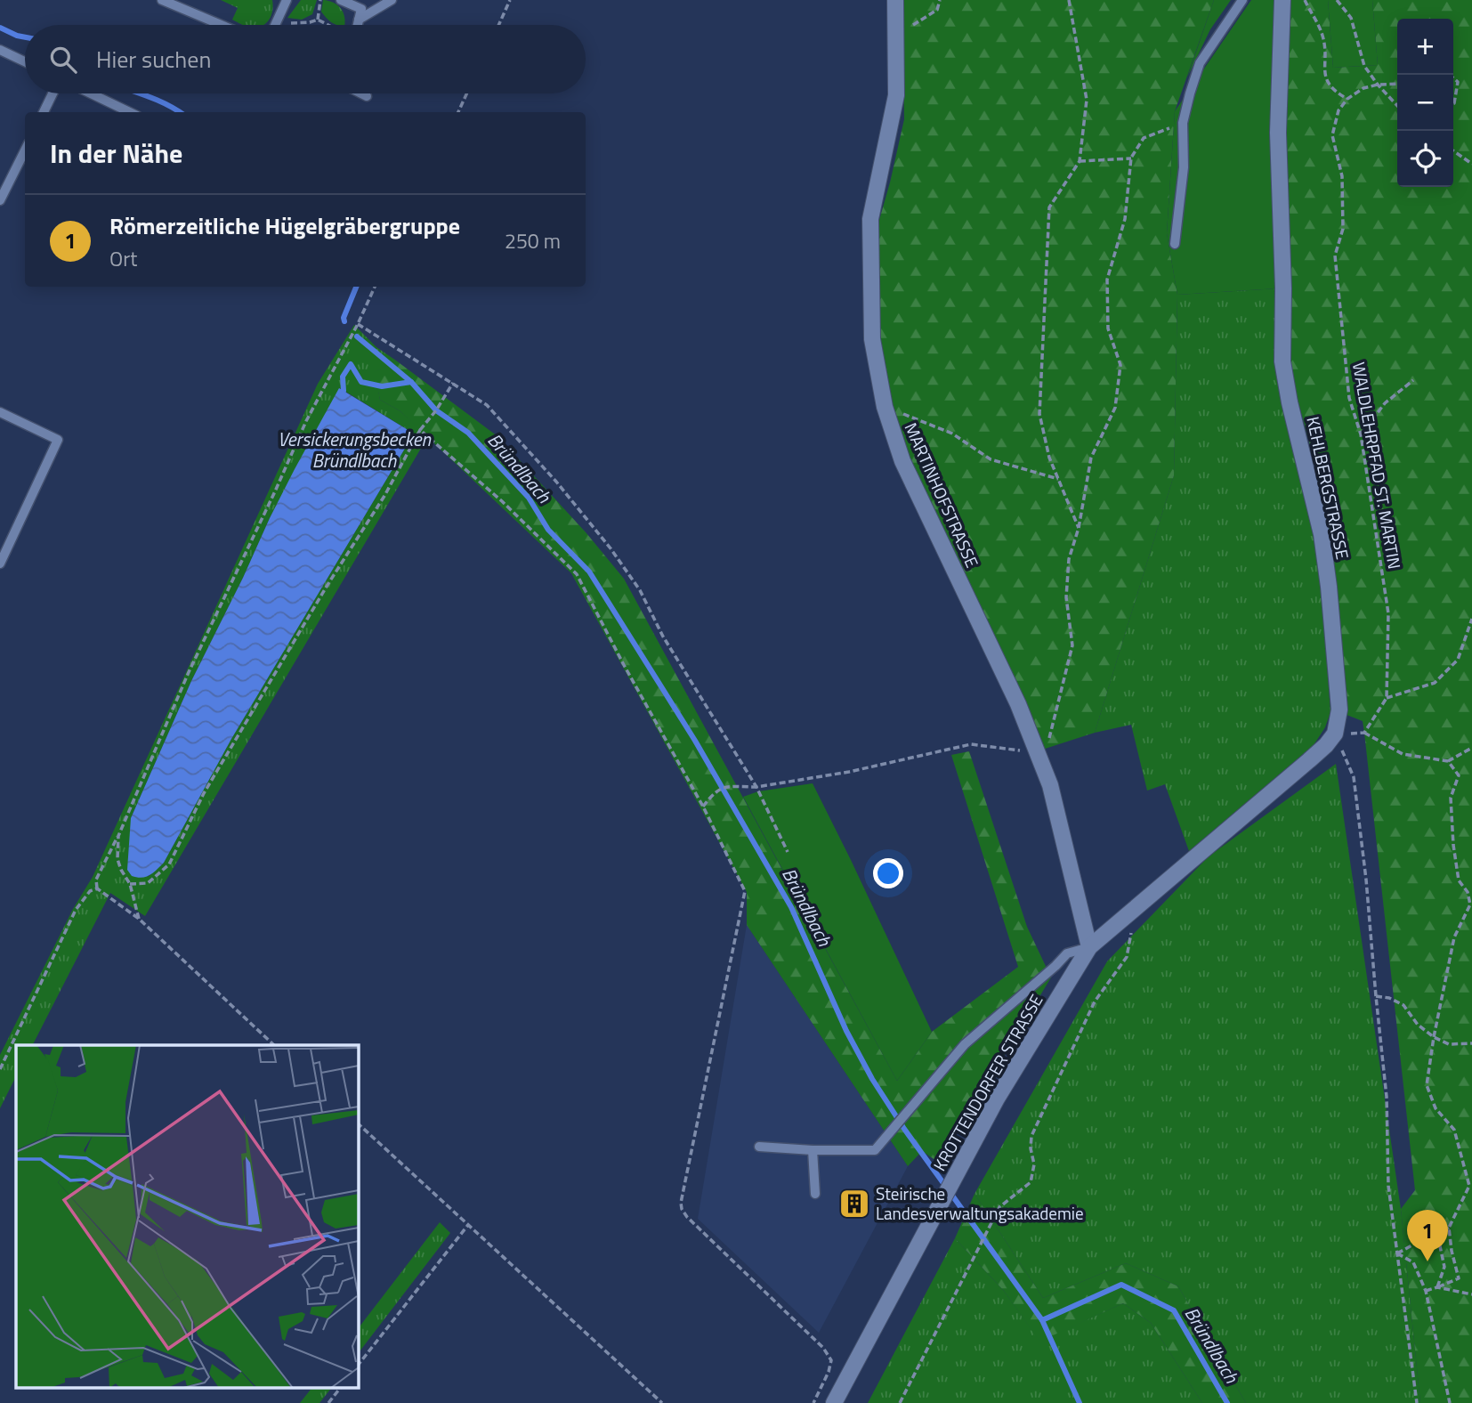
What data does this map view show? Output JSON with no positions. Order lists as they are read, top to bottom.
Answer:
{
  "streets": {
    "street": ["KEHLBERGSTRASSE", "MARTINHOFSTRASSE", "KROTTENDORFER STRASSE"],
    "path": ["WALDLEHRPFAD ST. MARTIN"]
  },
  "crossings": [
    ["MARTINHOFSTRASSE", "KROTTENDORFER STRASSE"]
  ],
  "water": ["Versickerungsbecken Bründlbach", "Bründlbach"],
  "places": {
    "building": ["Steirische Landesverwaltungsakademie"]
  },
  "page": {
    "map_buttons": ["+", "−"],
    "search": "Hier suchen",
    "heading": "In der Nähe",
    "list": [
      {
        "mark": "1",
        "name": "Römerzeitliche Hügelgräbergruppe",
        "note": "Ort",
        "value": "250 m"
      }
    ],
    "pins": "1"
  }
}
